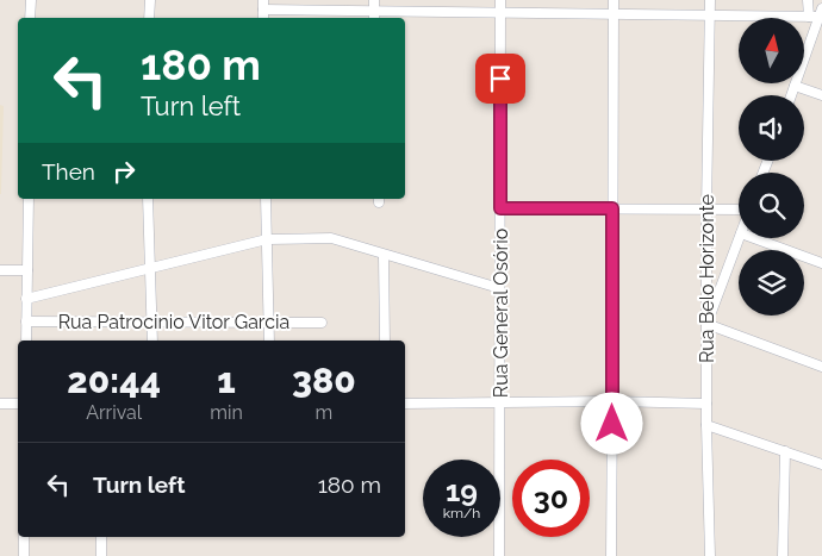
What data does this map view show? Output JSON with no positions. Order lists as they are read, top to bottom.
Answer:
{
  "streets": {
    "street": ["Rua Belo Horizonte", "Rua General Osório", "Rua Patrocinio Vitor Garcia"]
  },
  "north": "top",
  "page": {
    "turn": ["180 m", "Turn left"],
    "then": "Then",
    "eta": [
      "20:44",
      "Arrival",
      "1",
      "min",
      "380",
      "m"
    ],
    "list": [
      {
        "name": "Turn left",
        "value": "180 m"
      }
    ],
    "speed": "19 km/h",
    "limit": "30"
  }
}
